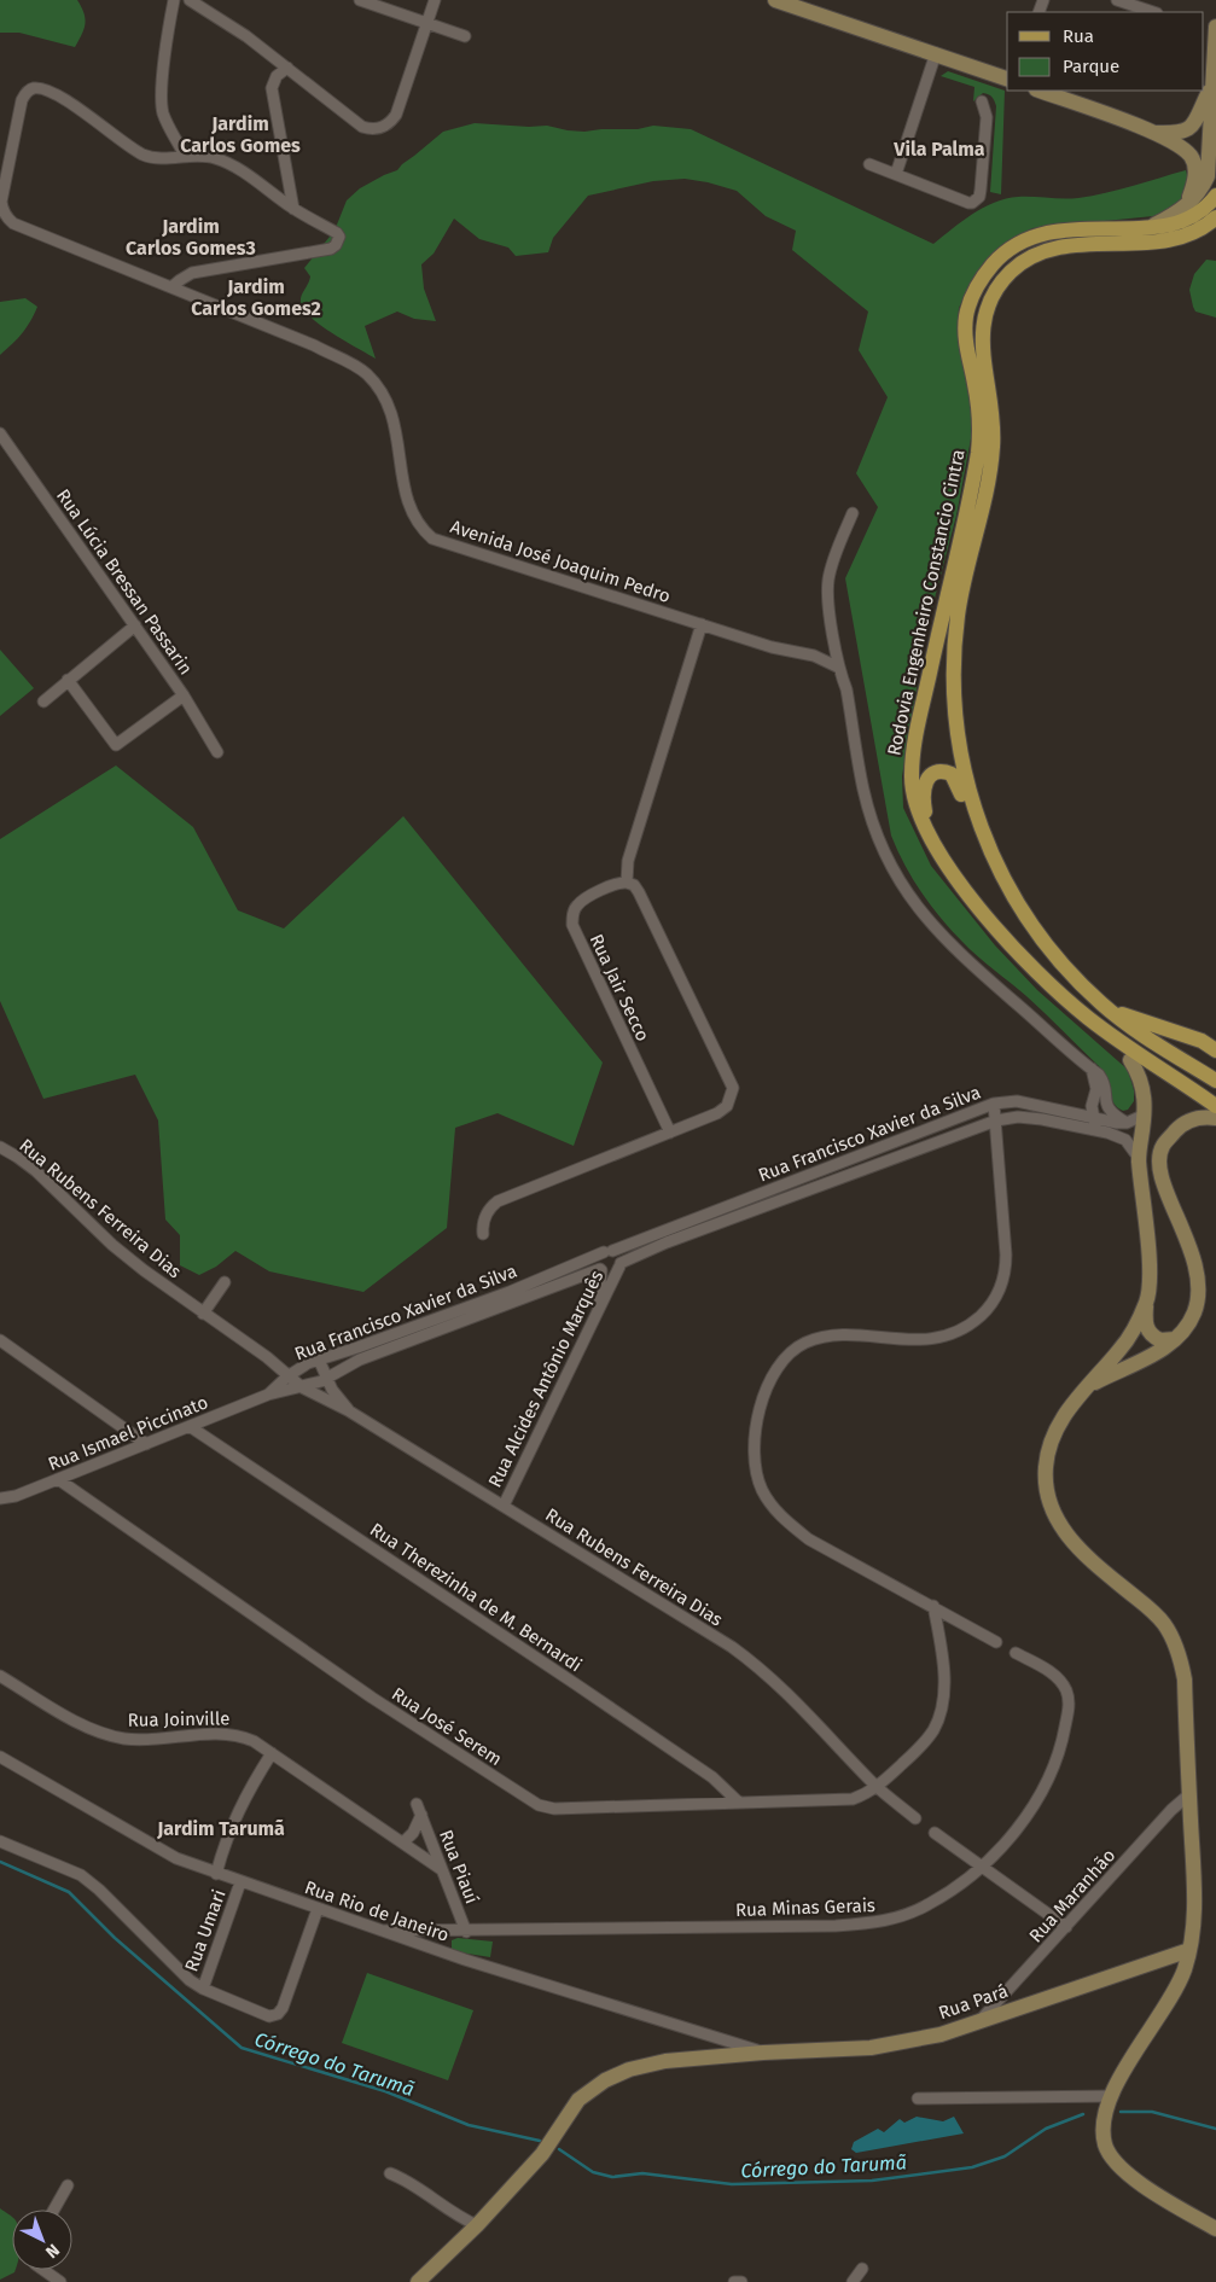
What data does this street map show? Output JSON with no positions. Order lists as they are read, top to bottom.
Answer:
{
  "streets": {
    "main road": ["Rodovia Engenheiro Constancio Cintra", "Rua Pará"],
    "street": [
      "Avenida José Joaquim Pedro",
      "Rua Lúcia Bressan Passarin",
      "Rua Jair Secco",
      "Rua Francisco Xavier da Silva",
      "Rua Rubens Ferreira Dias",
      "Rua Alcides Antônio Marquês",
      "Rua Ismael Piccinato",
      "Rua Therezinha de M. Bernardi",
      "Rua Joinville",
      "Rua José Serem",
      "Rua Piauí",
      "Rua Maranhão",
      "Rua Minas Gerais",
      "Rua Rio de Janeiro",
      "Rua Umari"
    ]
  },
  "crossings": [
    ["Rua Francisco Xavier da Silva", "Rua Rubens Ferreira Dias"],
    ["Rua Francisco Xavier da Silva", "Rua Alcides Antônio Marquês"],
    ["Rua Francisco Xavier da Silva", "Rua Ismael Piccinato"],
    ["Rua Rubens Ferreira Dias", "Rua Alcides Antônio Marquês"],
    ["Rua Rubens Ferreira Dias", "Rua Ismael Piccinato"],
    ["Rua Rubens Ferreira Dias", "Rua José Serem"],
    ["Rua Ismael Piccinato", "Rua Therezinha de M. Bernardi"],
    ["Rua Ismael Piccinato", "Rua José Serem"],
    ["Rua Therezinha de M. Bernardi", "Rua José Serem"],
    ["Rua Joinville", "Rua Piauí"],
    ["Rua Piauí", "Rua Minas Gerais"],
    ["Rua Maranhão", "Rua Pará"],
    ["Rua Minas Gerais", "Rua Rio de Janeiro"],
    ["Rua Rio de Janeiro", "Rua Umari"],
    ["Rua Rio de Janeiro", "Rua Pará"]
  ],
  "districts": [
    "Jardim Carlos Gomes",
    "Vila Palma",
    "Jardim Carlos Gomes3",
    "Jardim Carlos Gomes2",
    "Jardim Tarumã"
  ],
  "water": ["Córrego do Tarumã"],
  "legend": ["Rua", "Parque"],
  "north": "bottom right"
}
